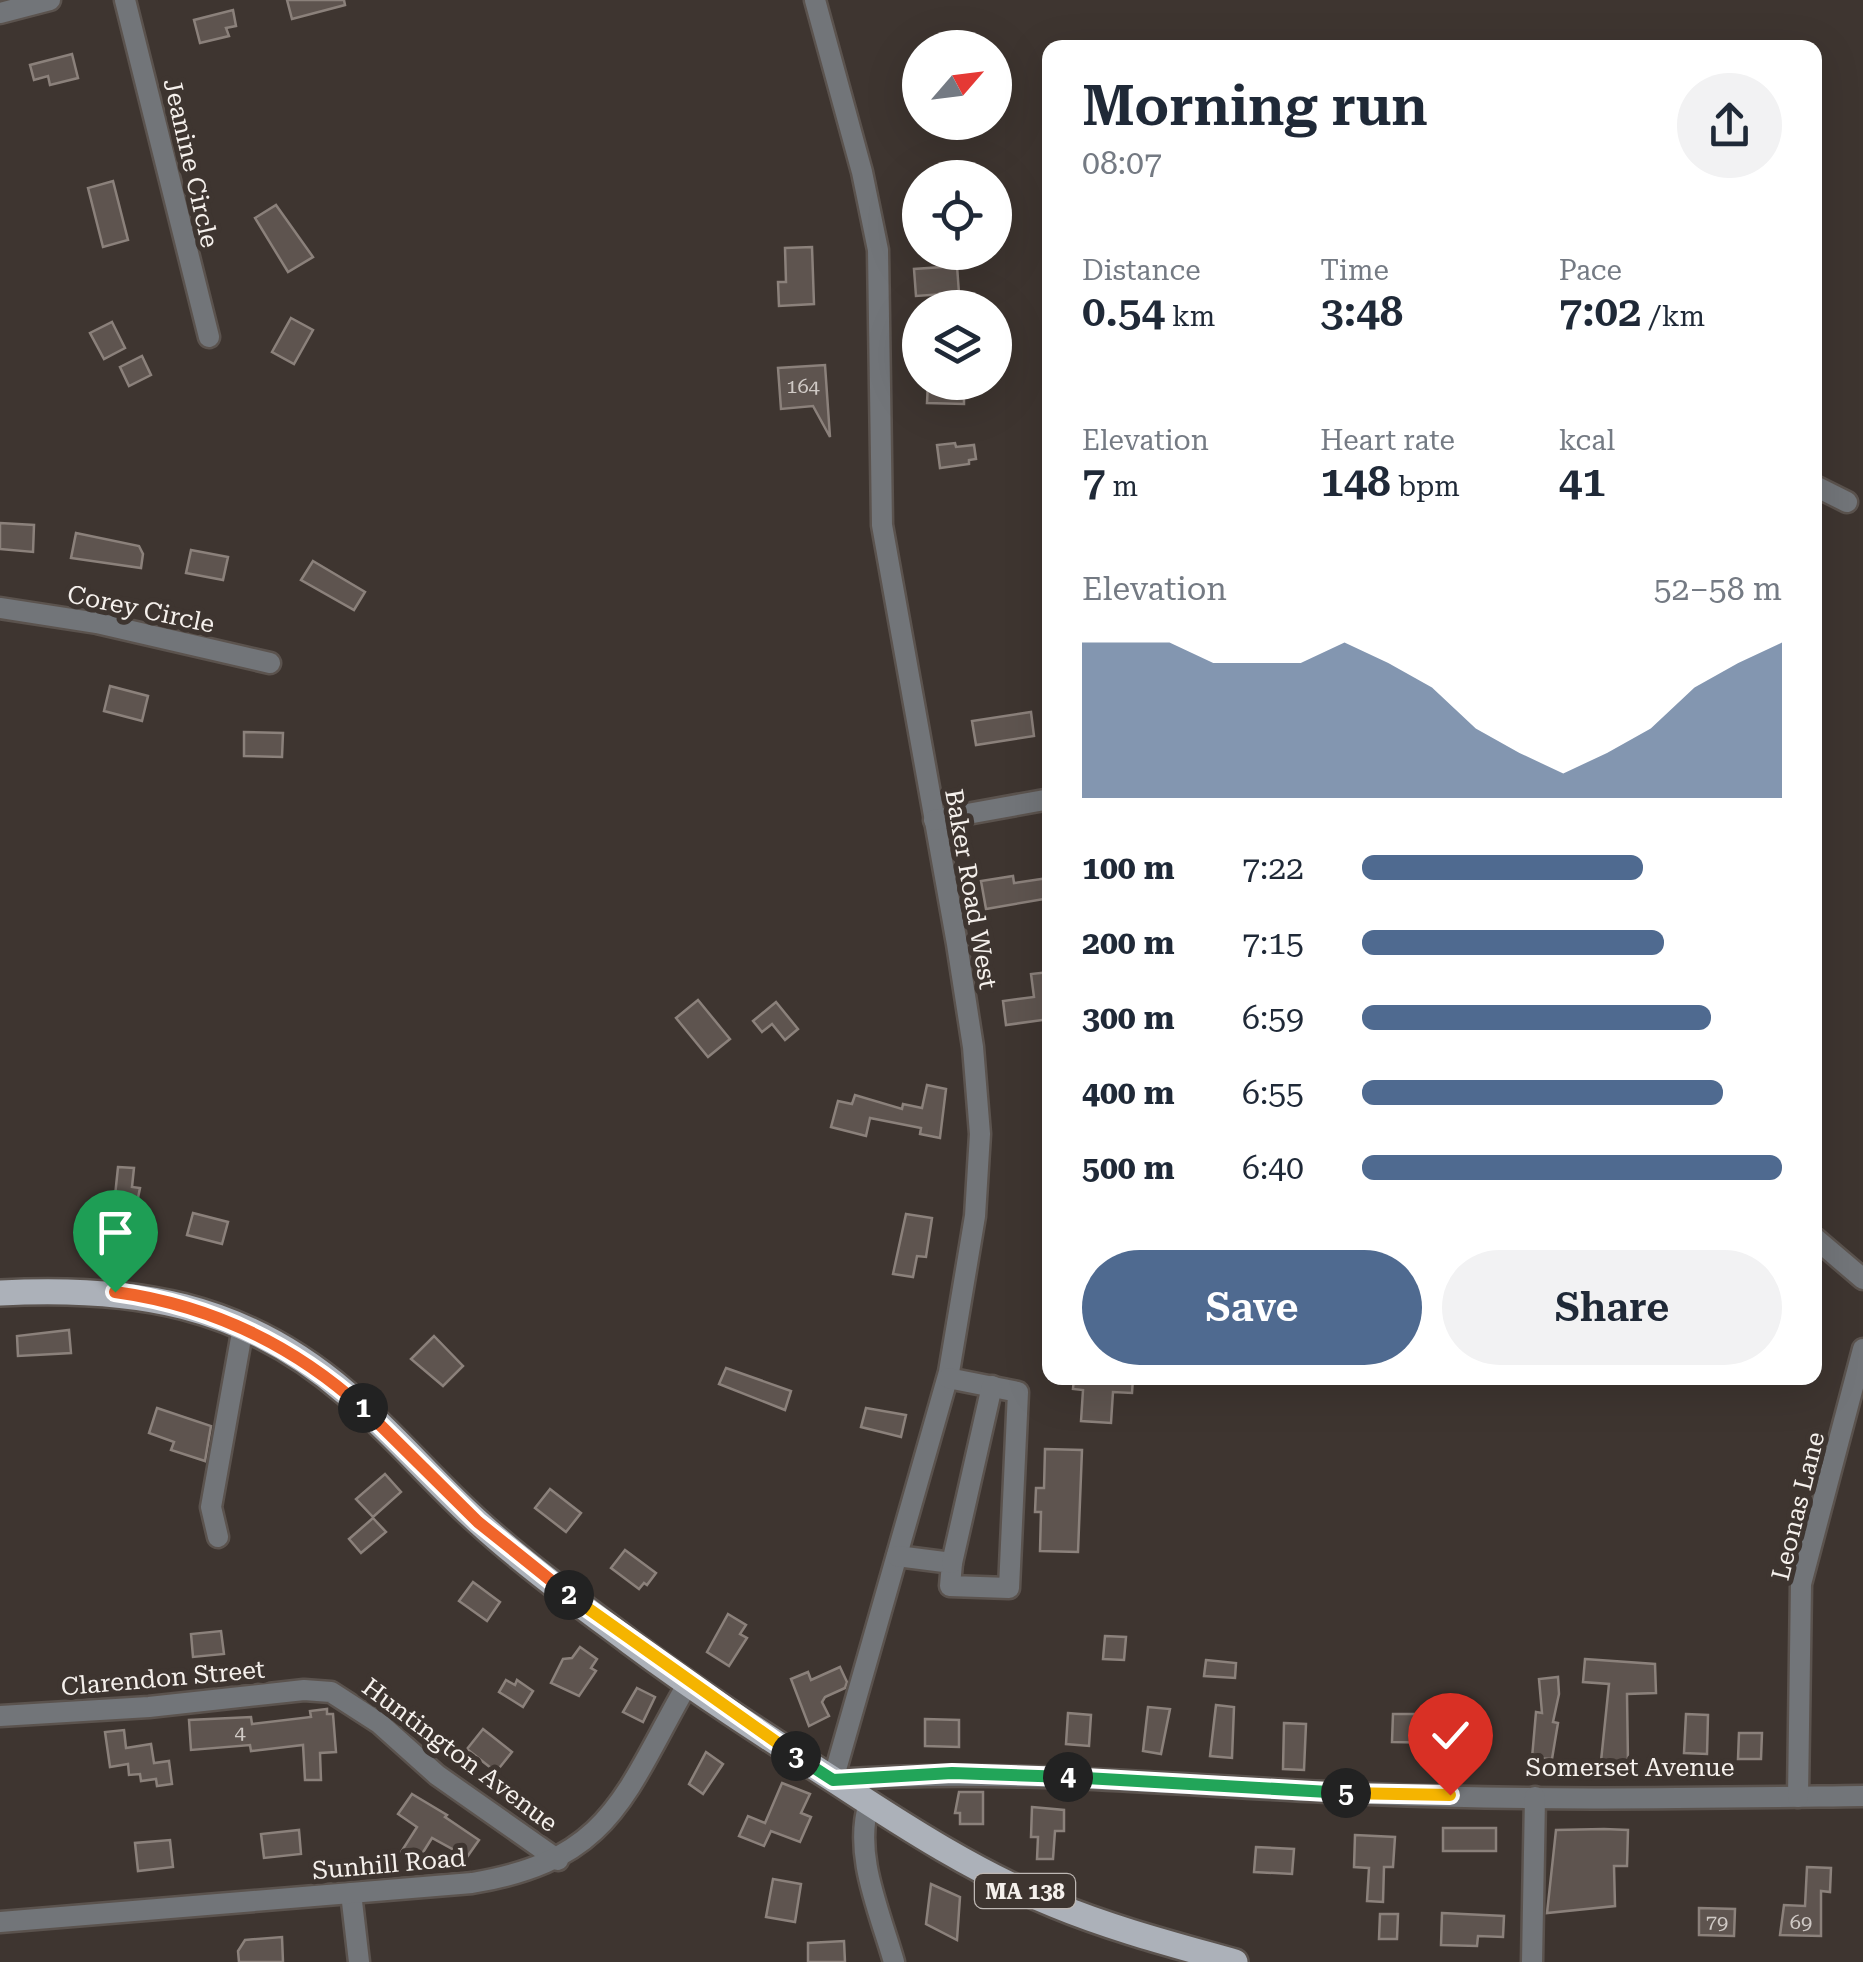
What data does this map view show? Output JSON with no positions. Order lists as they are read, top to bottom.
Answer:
{
  "streets": {
    "main road": ["MA 138"],
    "street": [
      "Jeanine Circle",
      "Corey Circle",
      "Baker Road West",
      "Leonas Lane",
      "Clarendon Street",
      "Huntington Avenue",
      "Somerset Avenue",
      "Sunhill Road"
    ]
  },
  "crossings": [
    ["Baker Road West", "Somerset Avenue"],
    ["Baker Road West", "MA 138"],
    ["Leonas Lane", "Somerset Avenue"],
    ["Clarendon Street", "Huntington Avenue"],
    ["Huntington Avenue", "Sunhill Road"],
    ["Somerset Avenue", "MA 138"],
    ["Sunhill Road", "MA 138"]
  ],
  "house_numbers": [
    "164",
    "4",
    "79",
    "69"
  ],
  "north": "top right",
  "page": {
    "heading": ["Morning run", "08:07"],
    "stats": [
      ["Distance", "0.54 km"],
      ["Time", "3:48"],
      ["Pace", "7:02 /km"],
      ["Elevation", "7 m"],
      ["Heart rate", "148 bpm"],
      ["kcal", "41"]
    ],
    "chart": ["Elevation", "52–58 m"],
    "list": [
      {
        "name": "100 m",
        "note": "7:22"
      },
      {
        "name": "200 m",
        "note": "7:15"
      },
      {
        "name": "300 m",
        "note": "6:59"
      },
      {
        "name": "400 m",
        "note": "6:55"
      },
      {
        "name": "500 m",
        "note": "6:40"
      }
    ],
    "buttons": ["Save", "Share"],
    "pins": [
      "1",
      "2",
      "3",
      "4",
      "5"
    ]
  }
}
